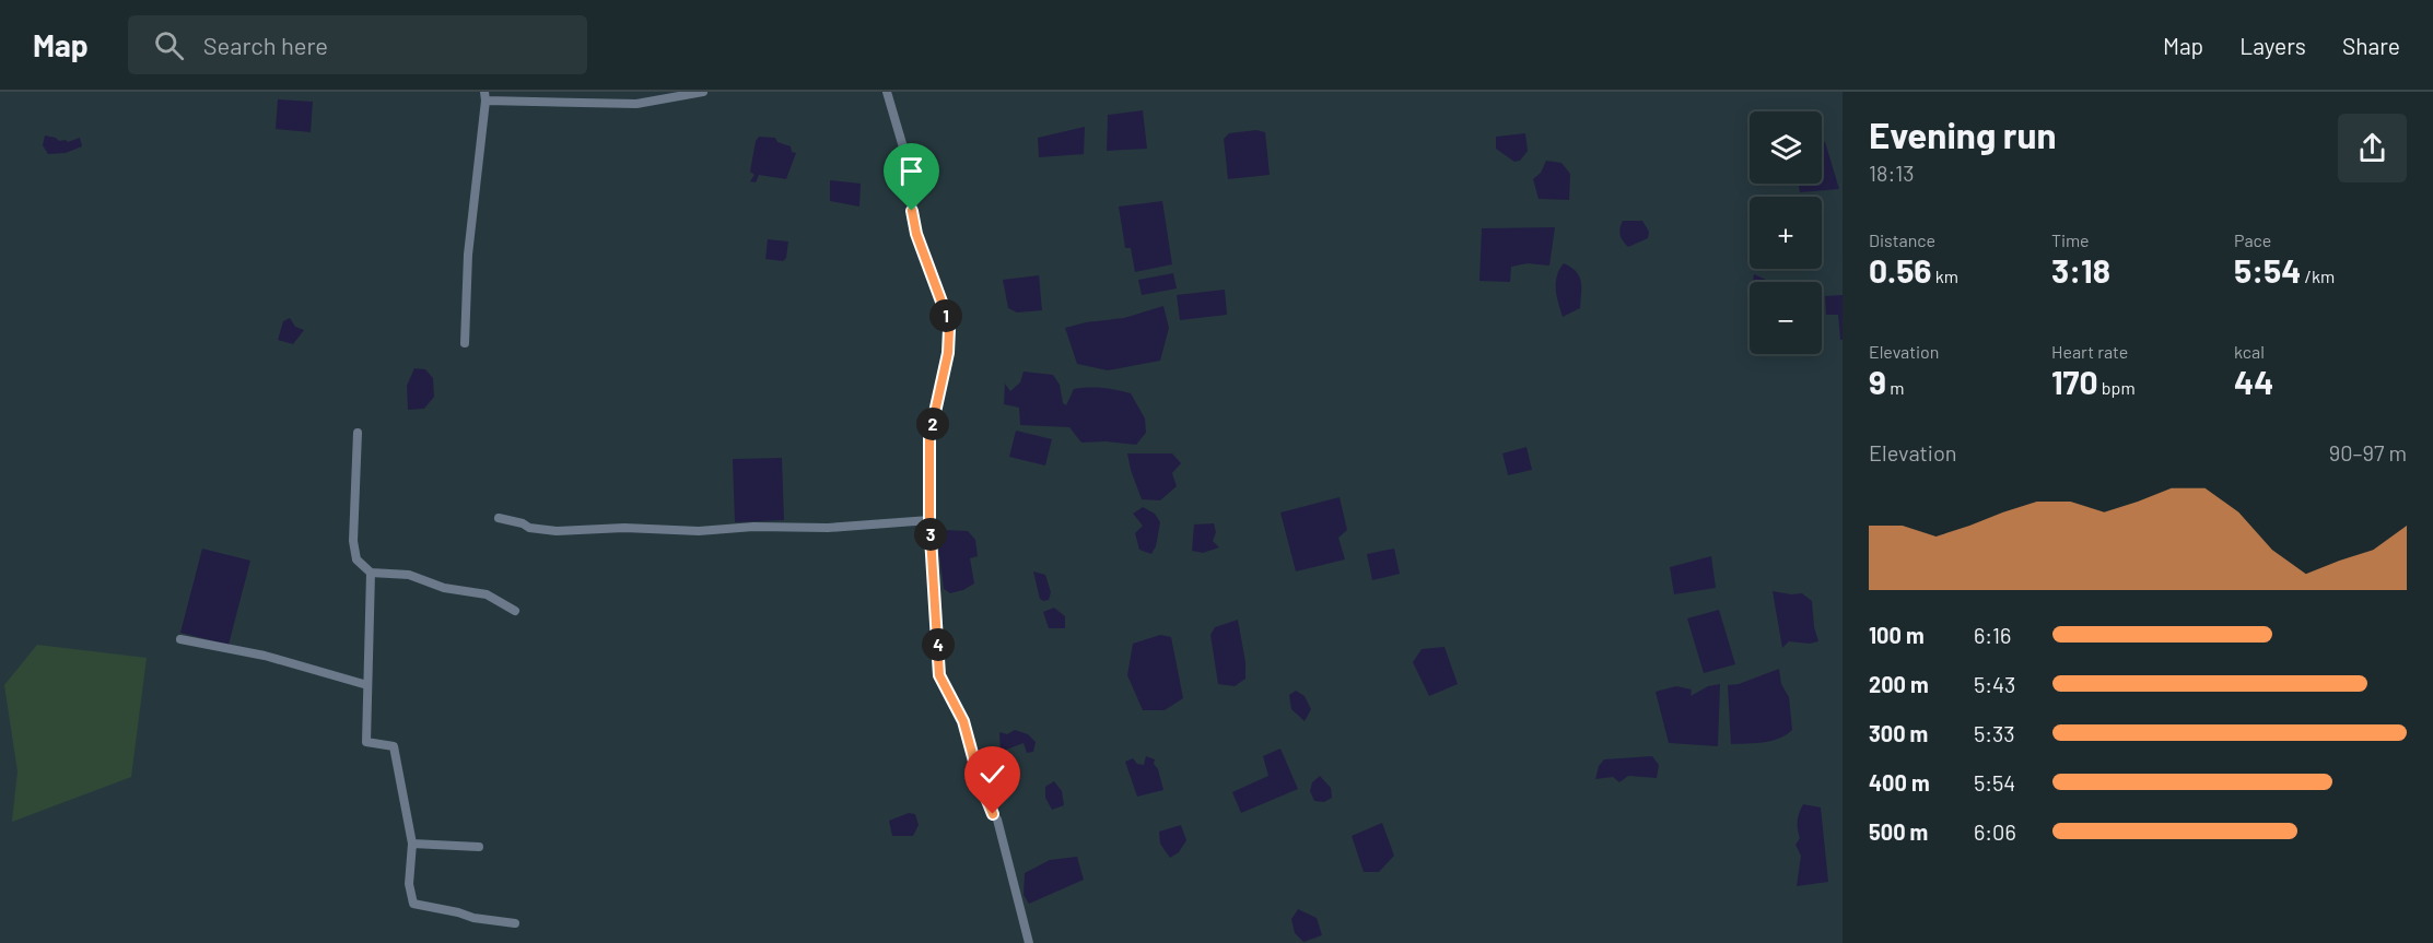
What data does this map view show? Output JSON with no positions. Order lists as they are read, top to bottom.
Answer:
{
  "page": {
    "header": "Map",
    "search": "Search here",
    "nav": ["Map", "Layers", "Share"],
    "heading": ["Evening run", "18:13"],
    "map_buttons": ["+", "−"],
    "stats": [
      ["Distance", "0.56 km"],
      ["Time", "3:18"],
      ["Pace", "5:54 /km"],
      ["Elevation", "9 m"],
      ["Heart rate", "170 bpm"],
      ["kcal", "44"]
    ],
    "pins": [
      "1",
      "2",
      "3",
      "4"
    ],
    "chart": ["Elevation", "90–97 m"],
    "list": [
      {
        "name": "100 m",
        "note": "6:16"
      },
      {
        "name": "200 m",
        "note": "5:43"
      },
      {
        "name": "300 m",
        "note": "5:33"
      },
      {
        "name": "400 m",
        "note": "5:54"
      },
      {
        "name": "500 m",
        "note": "6:06"
      }
    ]
  }
}
